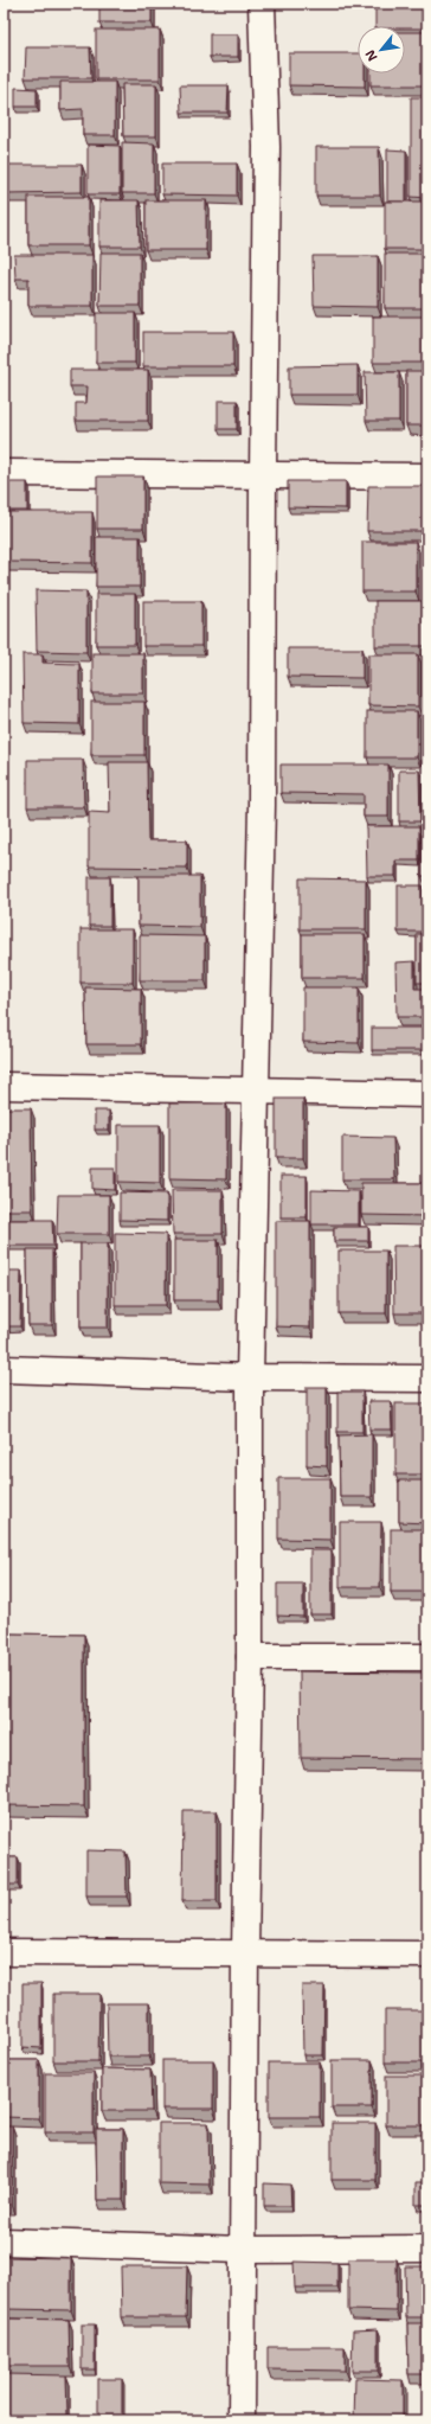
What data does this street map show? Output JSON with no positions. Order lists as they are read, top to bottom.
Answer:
{
  "north": "bottom left"
}
